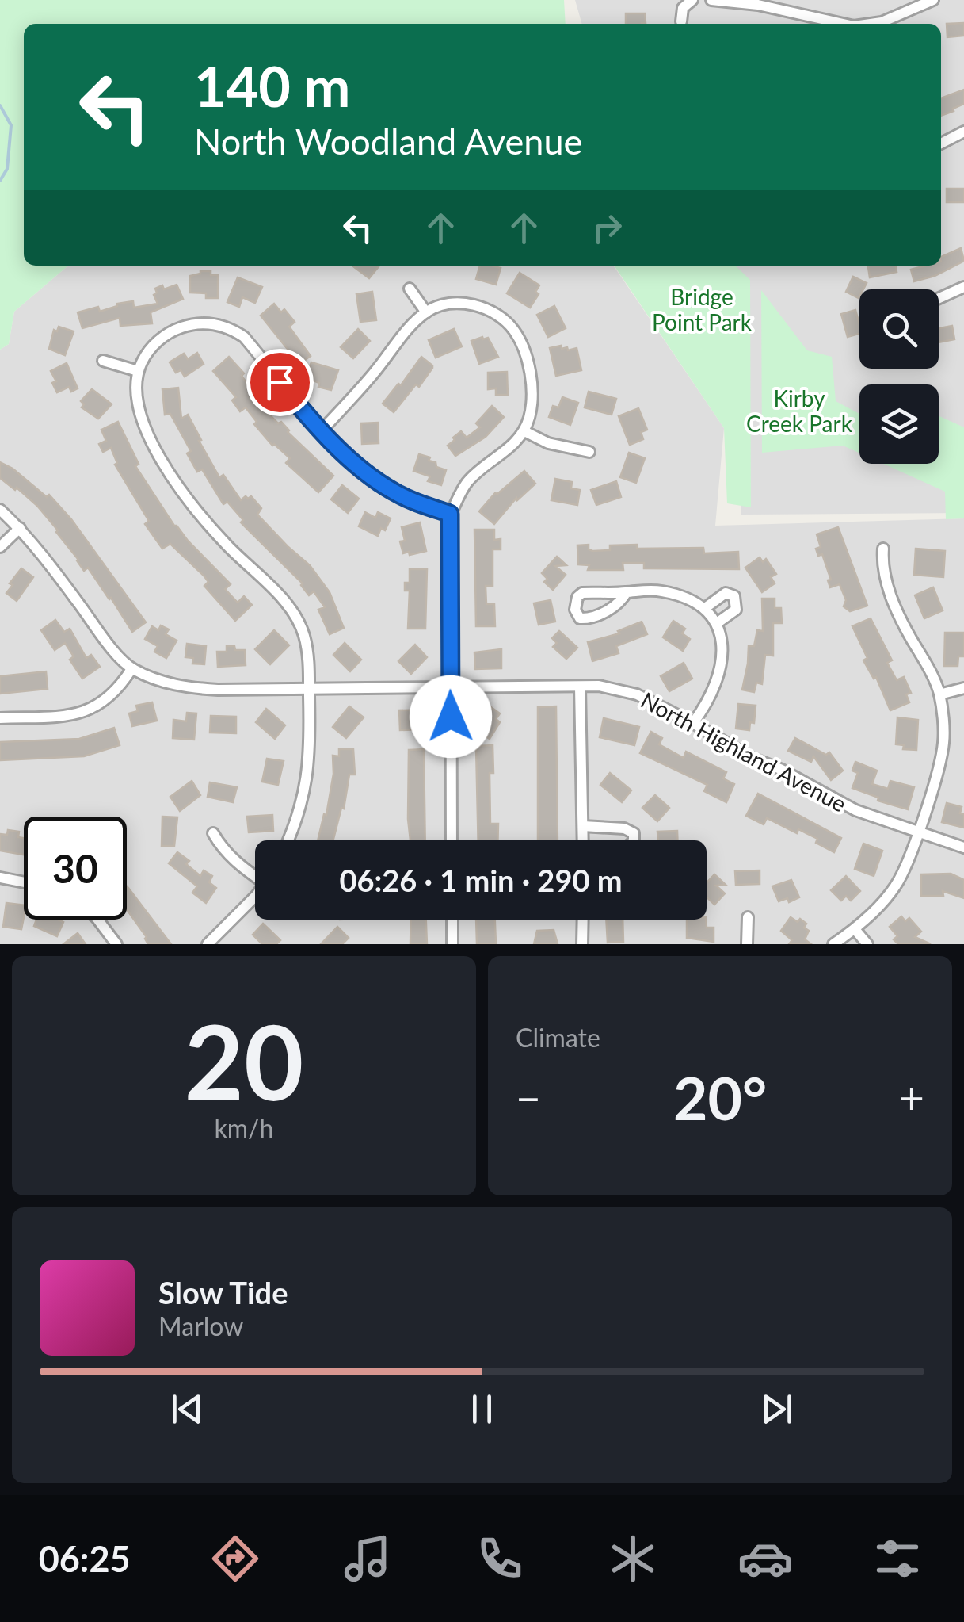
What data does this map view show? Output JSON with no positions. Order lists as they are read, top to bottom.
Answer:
{
  "streets": {
    "street": ["North Highland Avenue"]
  },
  "parks": ["Bridge Point Park", "Kirby Creek Park"],
  "page": {
    "turn": ["140 m", "North Woodland Avenue"],
    "limit": "30",
    "trip": "06:26 · 1 min · 290 m",
    "tile": [
      ["20", "km/h"],
      "Climate"
    ],
    "heat": ["−", "20°", "+"],
    "song": ["Slow Tide", "Marlow"],
    "tabs": "06:25"
  }
}
